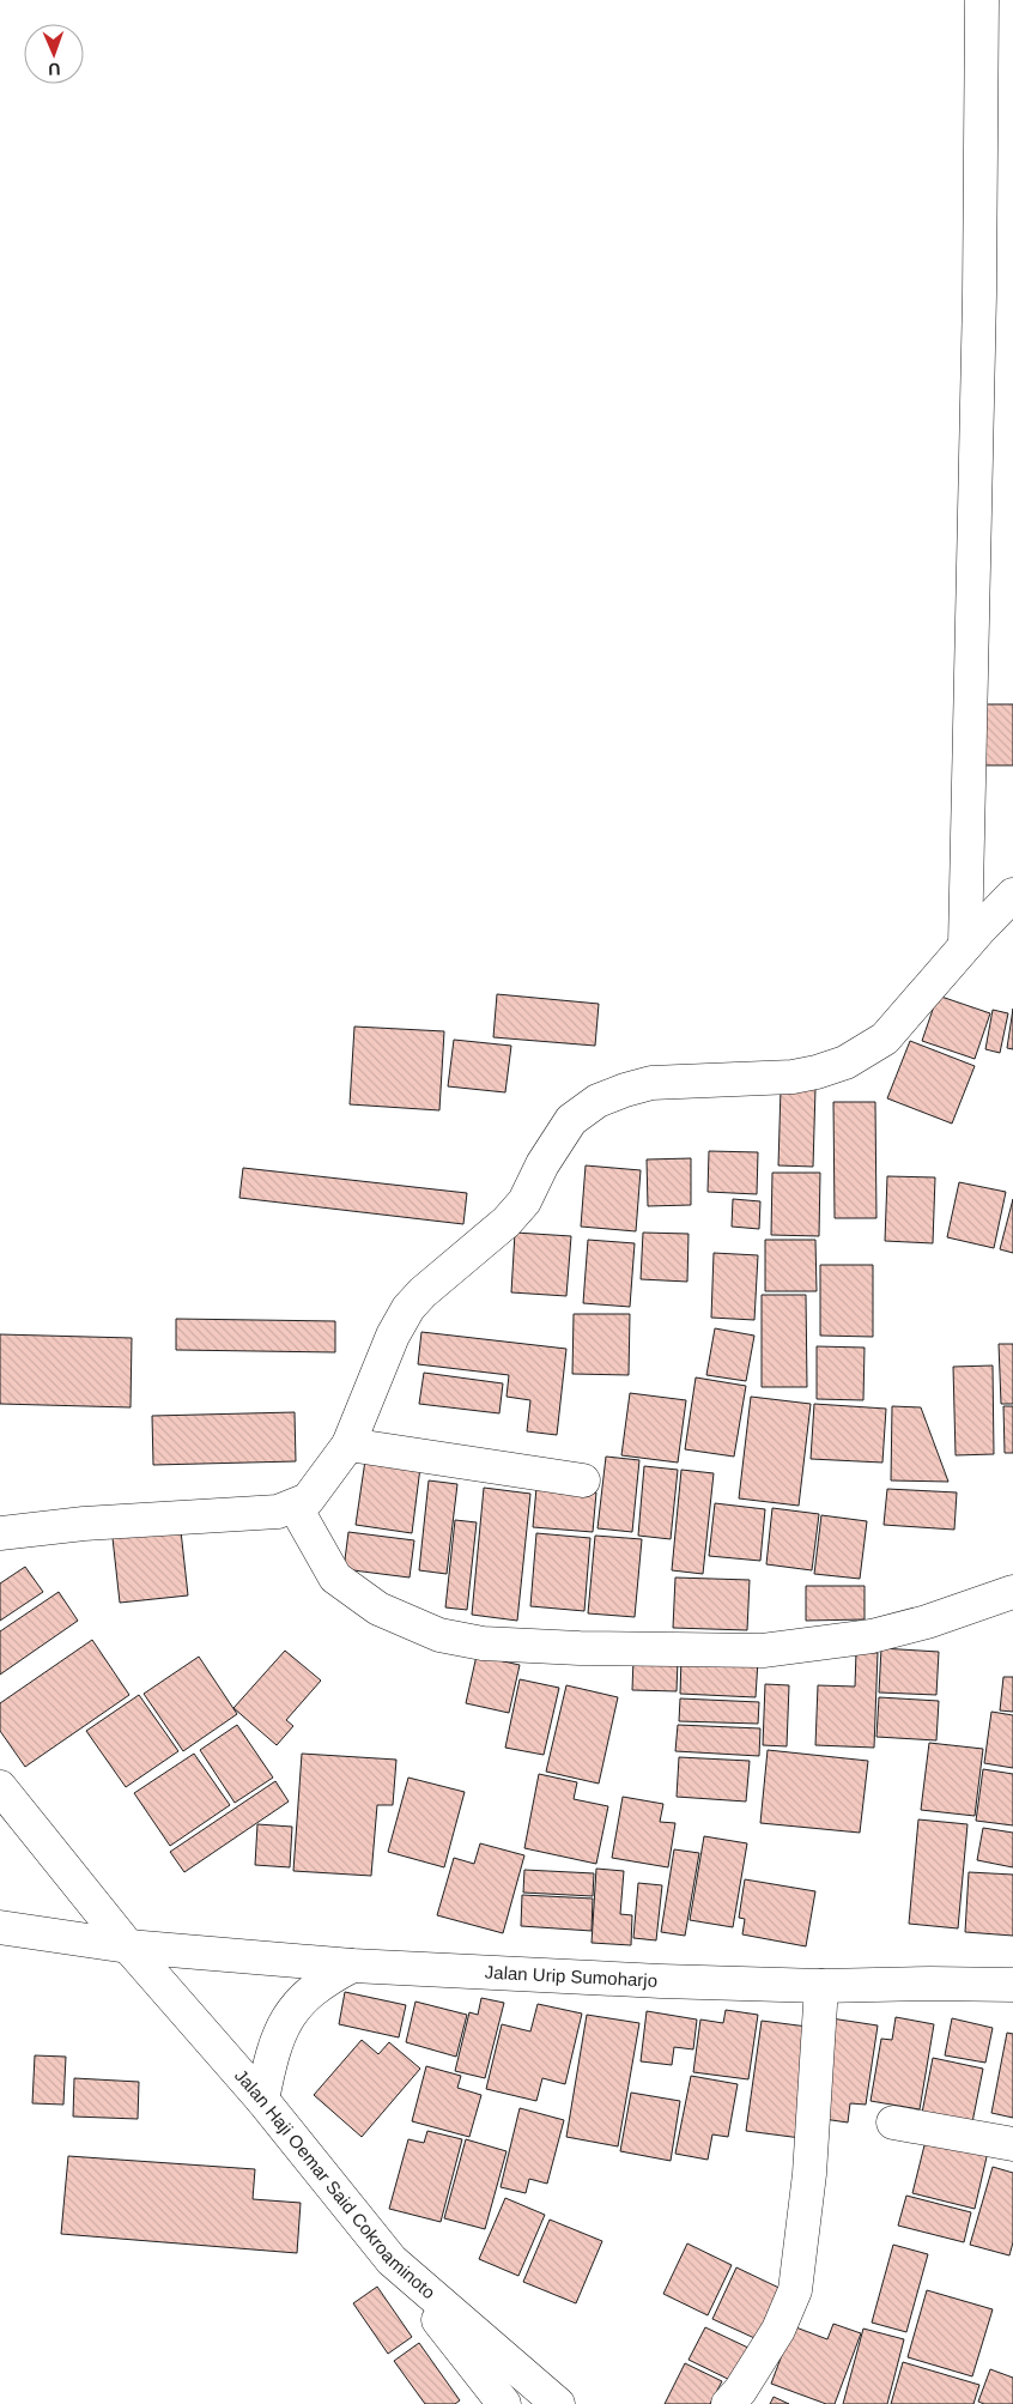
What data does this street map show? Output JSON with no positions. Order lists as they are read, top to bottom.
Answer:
{
  "streets": {
    "street": ["Jalan Urip Sumoharjo", "Jalan Haji Oemar Said Cokroaminoto"]
  },
  "crossings": [
    ["Jalan Urip Sumoharjo", "Jalan Haji Oemar Said Cokroaminoto"]
  ],
  "north": "bottom"
}
